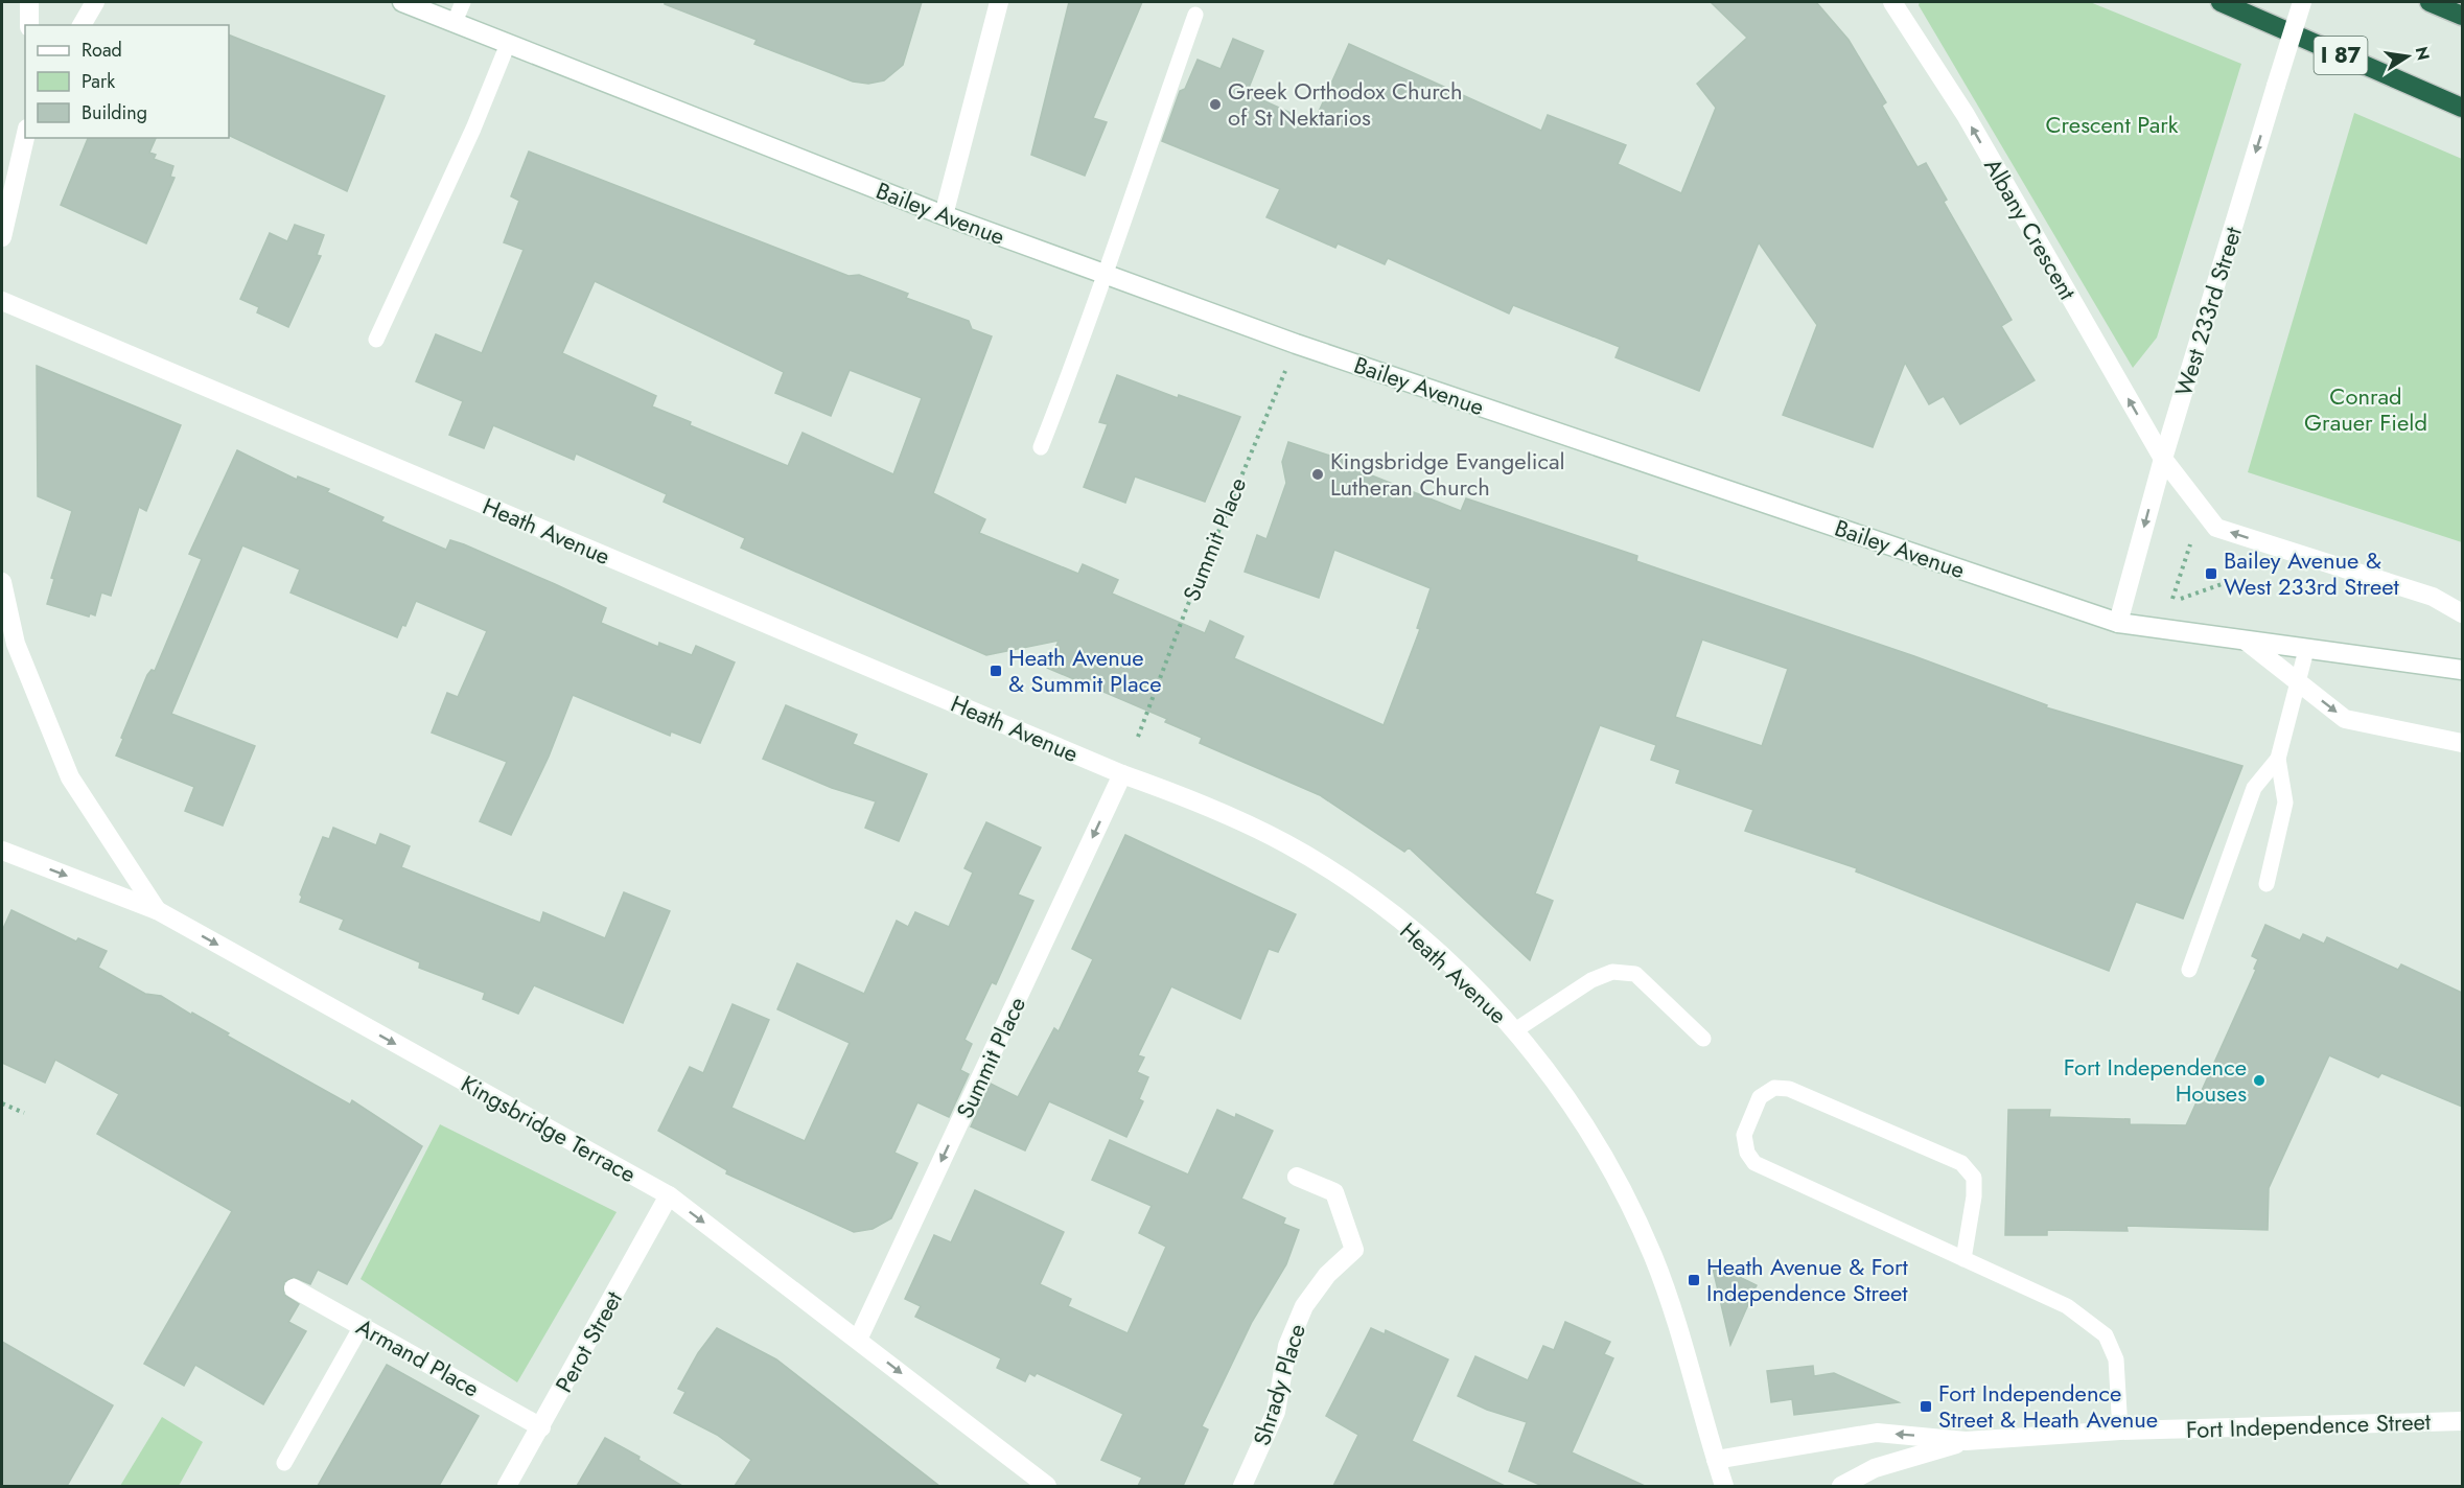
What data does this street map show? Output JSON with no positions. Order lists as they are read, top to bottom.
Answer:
{
  "streets": {
    "highway": ["I 87"],
    "street": [
      "Bailey Avenue",
      "Albany Crescent",
      "West 233rd Street",
      "Heath Avenue",
      "Summit Place",
      "Kingsbridge Terrace",
      "Perot Street",
      "Armand Place",
      "Shrady Place",
      "Fort Independence Street"
    ]
  },
  "crossings": [
    ["Bailey Avenue", "West 233rd Street"],
    ["Bailey Avenue", "Summit Place"],
    ["Albany Crescent", "West 233rd Street"],
    ["Heath Avenue", "Summit Place"],
    ["Heath Avenue", "Fort Independence Street"],
    ["Summit Place", "Kingsbridge Terrace"],
    ["Kingsbridge Terrace", "Perot Street"],
    ["Perot Street", "Armand Place"]
  ],
  "one_way": [
    "Albany Crescent",
    "West 233rd Street",
    "Summit Place",
    "Kingsbridge Terrace"
  ],
  "parks": ["Crescent Park", "Conrad Grauer Field"],
  "places": {
    "other": ["Greek Orthodox Church of St Nektarios", "Kingsbridge Evangelical Lutheran Church", "Fort Independence Houses"],
    "transit": [
      "Bailey Avenue & West 233rd Street",
      "Heath Avenue & Summit Place",
      "Heath Avenue & Fort Independence Street",
      "Fort Independence Street & Heath Avenue"
    ]
  },
  "legend": ["Road", "Park", "Building"],
  "north": "right"
}
